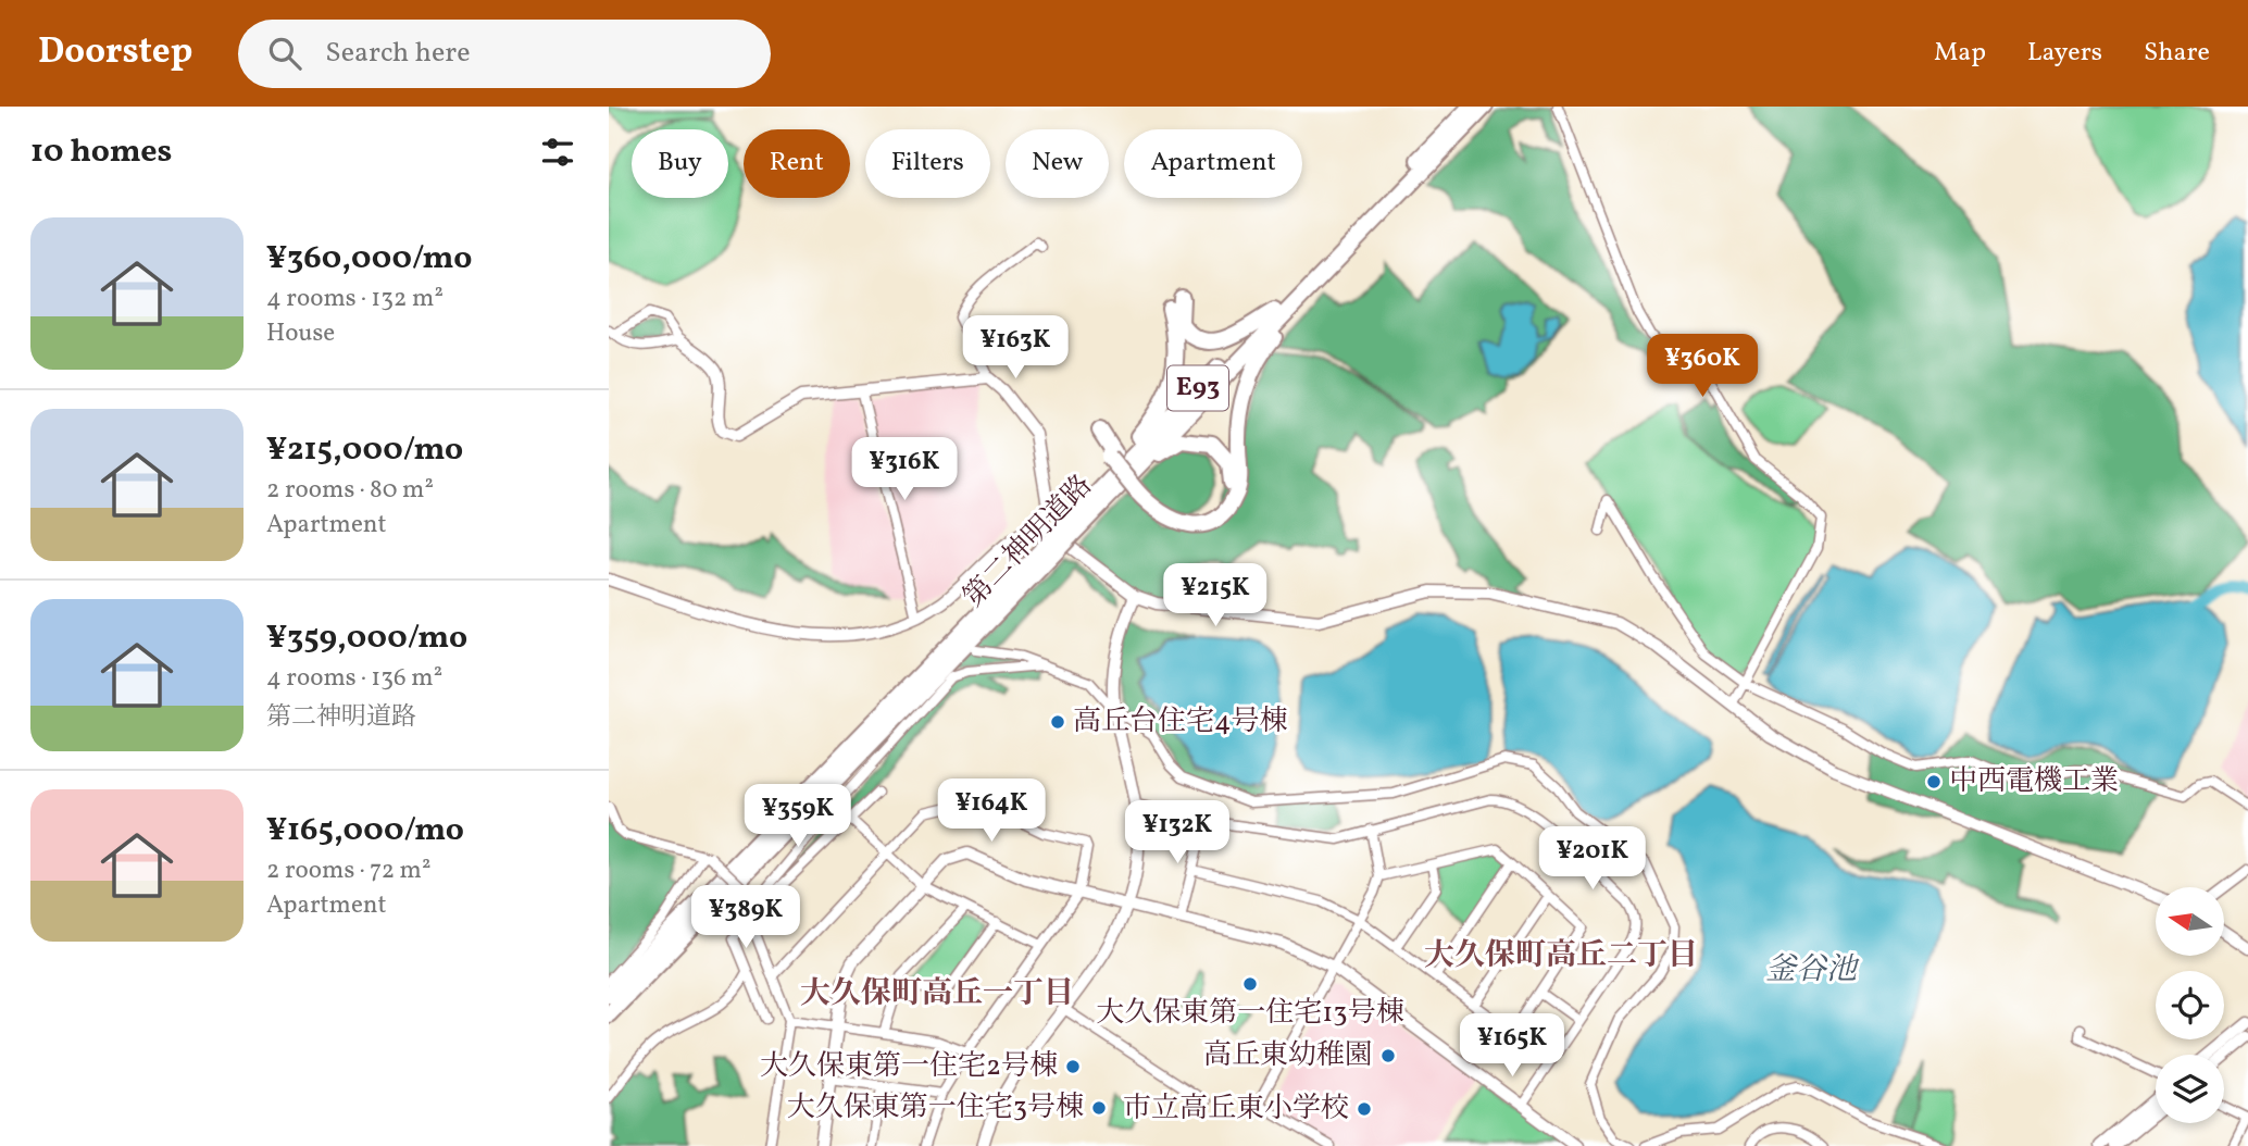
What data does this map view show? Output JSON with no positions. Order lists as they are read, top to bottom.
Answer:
{
  "streets": {
    "highway": ["E93", "第二神明道路"]
  },
  "districts": ["大久保町高丘二丁目", "大久保町高丘一丁目"],
  "water": ["釜谷池"],
  "places": [
    "高丘台住宅4号棟",
    "中西電機工業",
    "大久保東第一住宅13号棟",
    "高丘東幼稚園",
    "大久保東第一住宅2号棟",
    "大久保東第一住宅3号棟",
    "市立高丘東小学校"
  ],
  "north": "left",
  "page": {
    "header": "Doorstep",
    "search": "Search here",
    "nav": ["Map", "Layers", "Share"],
    "heading": "10 homes",
    "chip": [
      "Buy",
      "Rent",
      "Filters",
      "New",
      "Apartment"
    ],
    "list": [
      {
        "name": "¥360,000/mo",
        "note": "4 rooms · 132 m² · House"
      },
      {
        "name": "¥215,000/mo",
        "note": "2 rooms · 80 m² · Apartment"
      },
      {
        "name": "¥359,000/mo",
        "note": "4 rooms · 136 m² · 第二神明道路"
      },
      {
        "name": "¥165,000/mo",
        "note": "2 rooms · 72 m² · Apartment"
      }
    ],
    "price": [
      "¥163K",
      "¥360K",
      "¥316K",
      "¥215K",
      "¥164K",
      "¥359K",
      "¥132K",
      "¥201K",
      "¥389K",
      "¥165K"
    ]
  }
}
